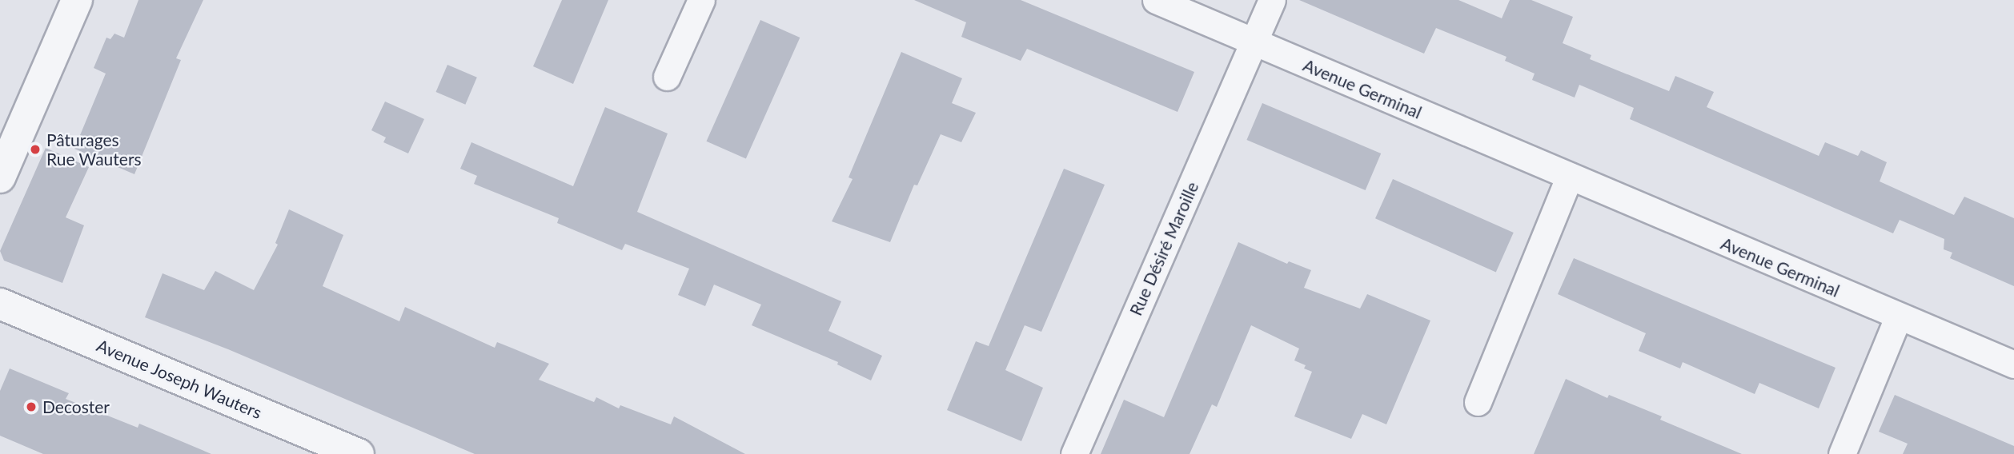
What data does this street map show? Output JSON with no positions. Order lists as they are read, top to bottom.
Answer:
{
  "streets": {
    "street": ["Avenue Germinal", "Rue Désiré Maroille", "Avenue Joseph Wauters"]
  },
  "crossings": [
    ["Avenue Germinal", "Rue Désiré Maroille"]
  ],
  "places": ["Pâturages Rue Wauters", "Decoster"]
}
